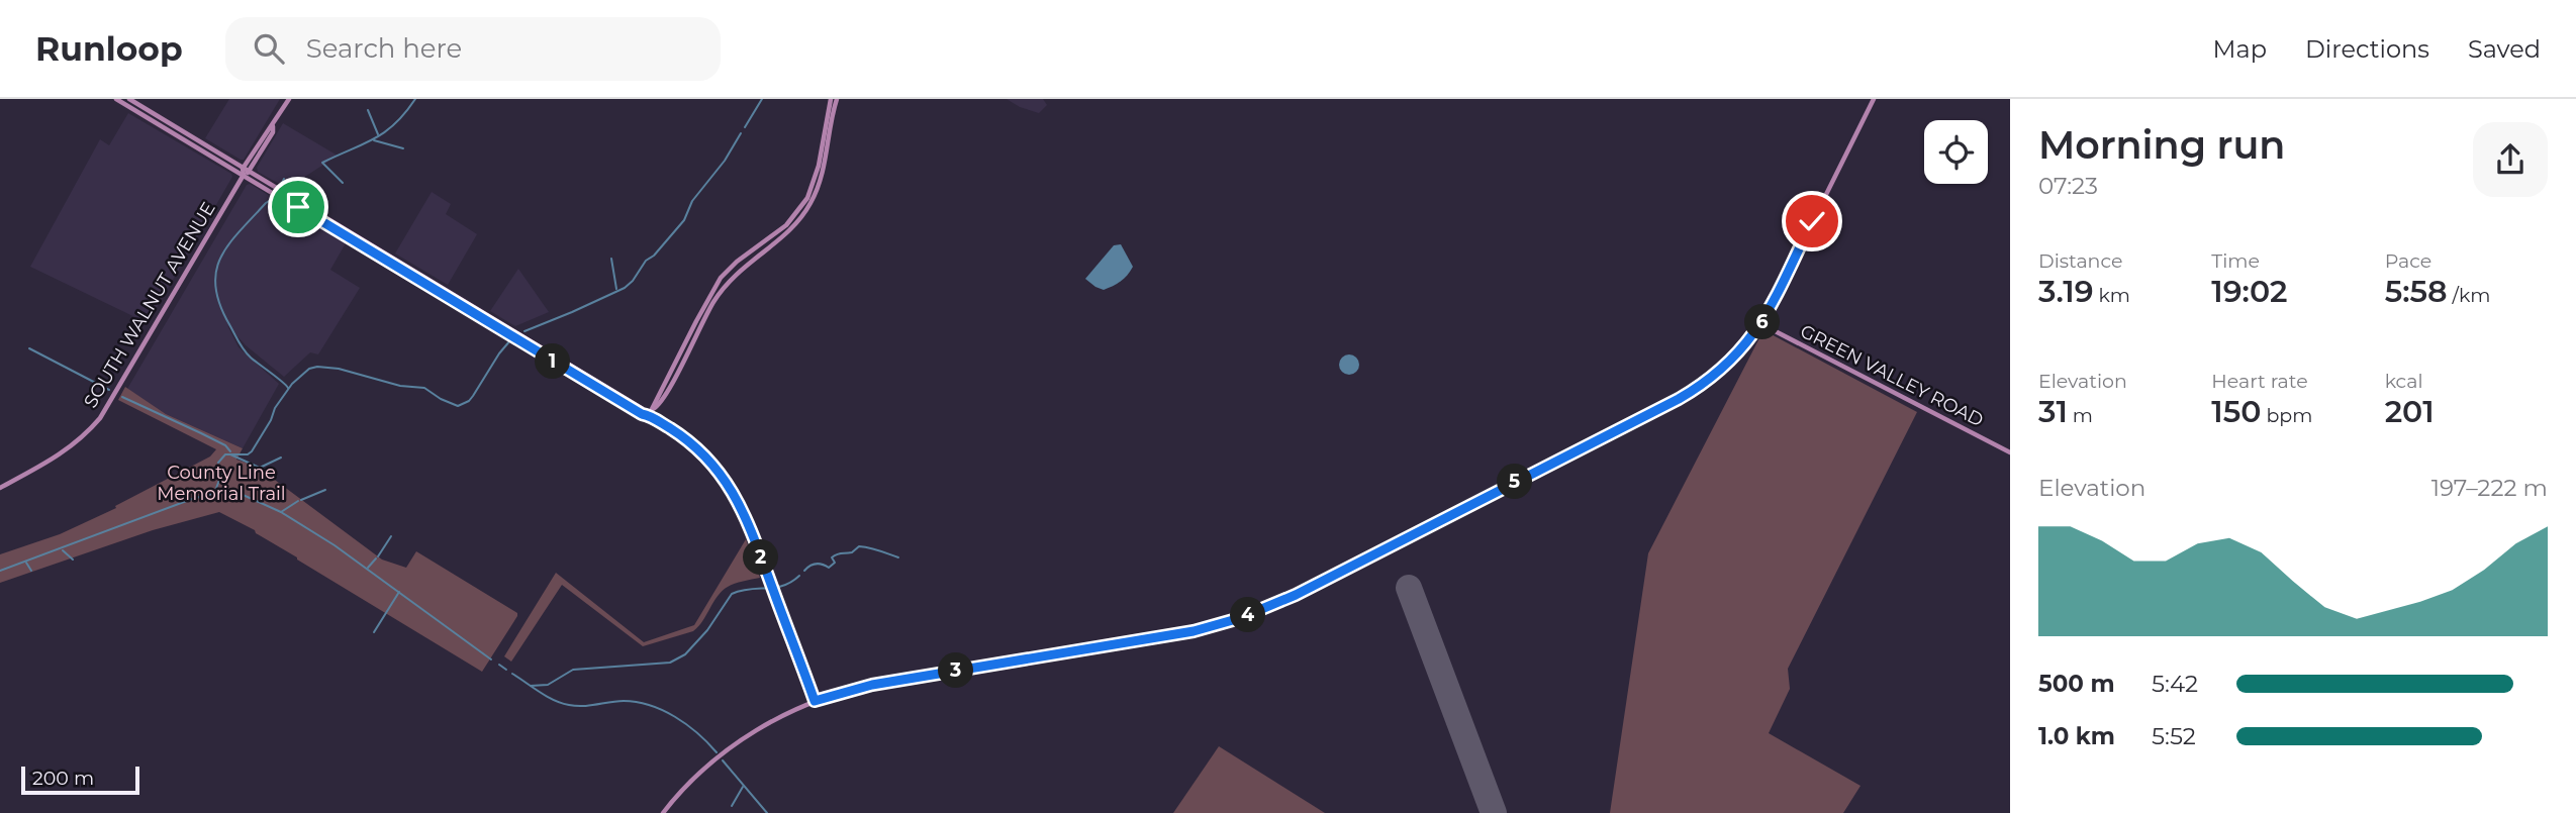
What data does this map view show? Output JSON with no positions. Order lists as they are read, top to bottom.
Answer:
{
  "streets": {
    "main road": ["SOUTH WALNUT AVENUE", "GREEN VALLEY ROAD"]
  },
  "parks": ["County Line Memorial Trail"],
  "scale_bar": "200 m",
  "page": {
    "header": "Runloop",
    "search": "Search here",
    "nav": ["Map", "Directions", "Saved"],
    "heading": ["Morning run", "07:23"],
    "stats": [
      ["Distance", "3.19 km"],
      ["Time", "19:02"],
      ["Pace", "5:58 /km"],
      ["Elevation", "31 m"],
      ["Heart rate", "150 bpm"],
      ["kcal", "201"]
    ],
    "pins": [
      "6",
      "1",
      "5",
      "2",
      "4",
      "3"
    ],
    "chart": ["Elevation", "197–222 m"],
    "list": [
      {
        "name": "500 m",
        "note": "5:42"
      },
      {
        "name": "1.0 km",
        "note": "5:52"
      }
    ],
    "scale": "200 m"
  }
}
